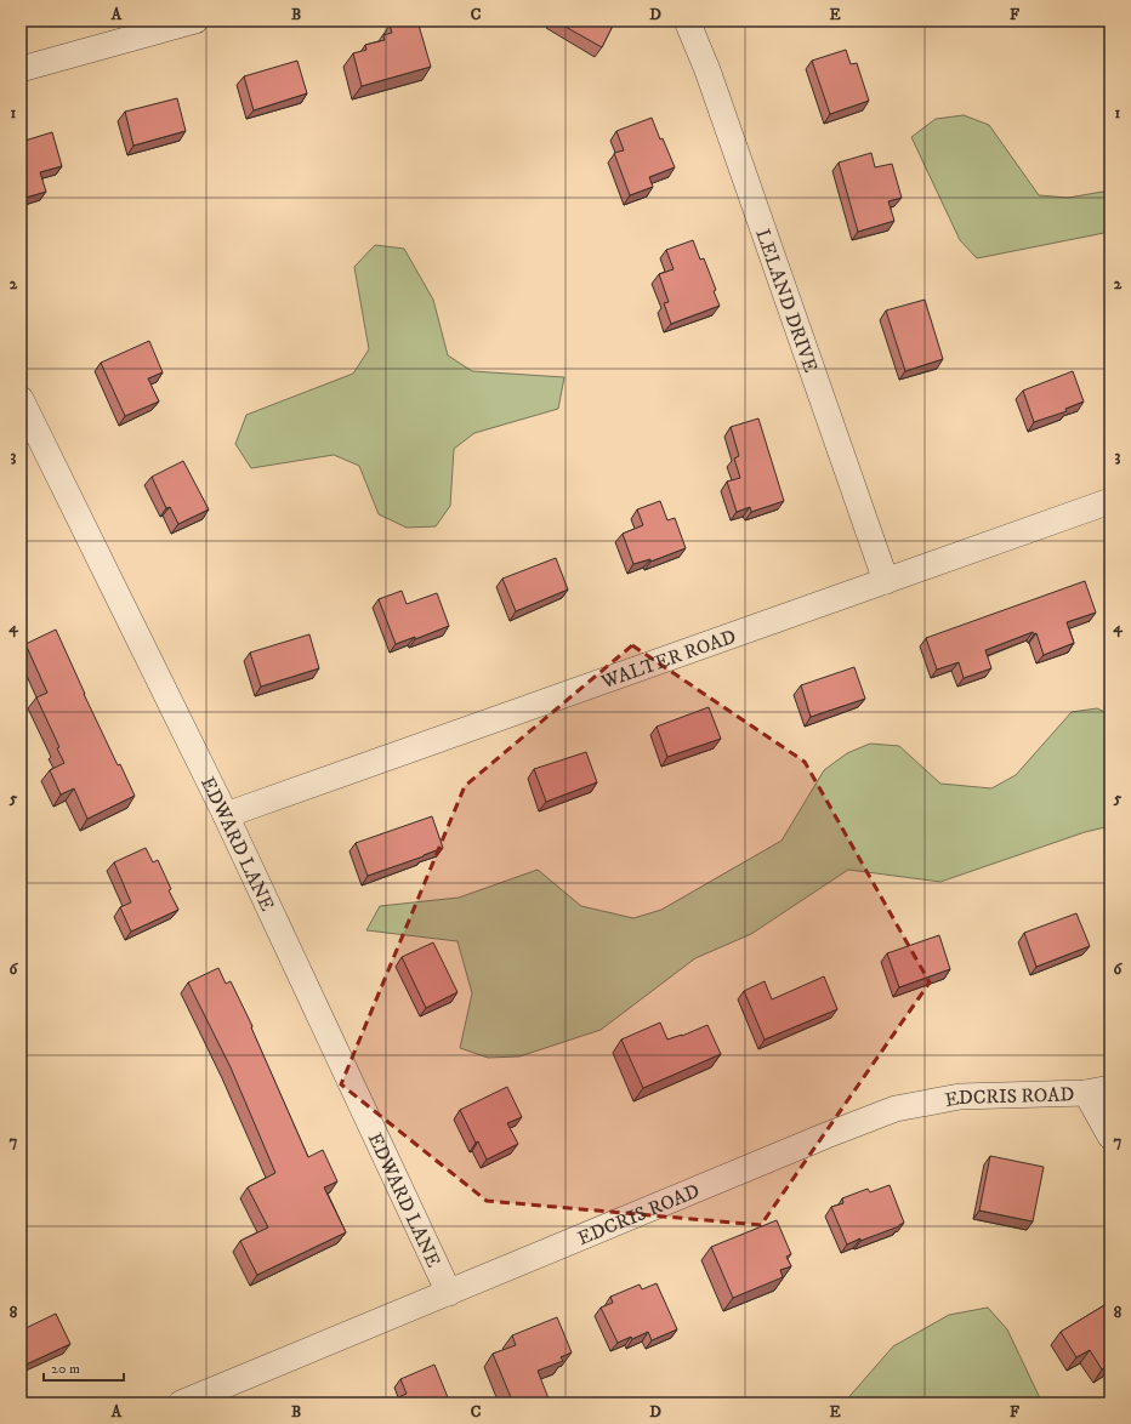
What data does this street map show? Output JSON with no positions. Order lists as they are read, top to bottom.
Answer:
{
  "streets": {
    "street": [
      "LELAND DRIVE",
      "WALTER ROAD",
      "EDWARD LANE",
      "EDCRIS ROAD"
    ]
  },
  "crossings": [
    ["LELAND DRIVE", "WALTER ROAD"],
    ["WALTER ROAD", "EDWARD LANE"],
    ["EDWARD LANE", "EDCRIS ROAD"]
  ],
  "scale_bar": "20 m",
  "grid": {
    "columns": [
      "A",
      "B",
      "C",
      "D",
      "E",
      "F"
    ],
    "rows": [
      "1",
      "2",
      "3",
      "4",
      "5",
      "6",
      "7",
      "8"
    ]
  }
}
